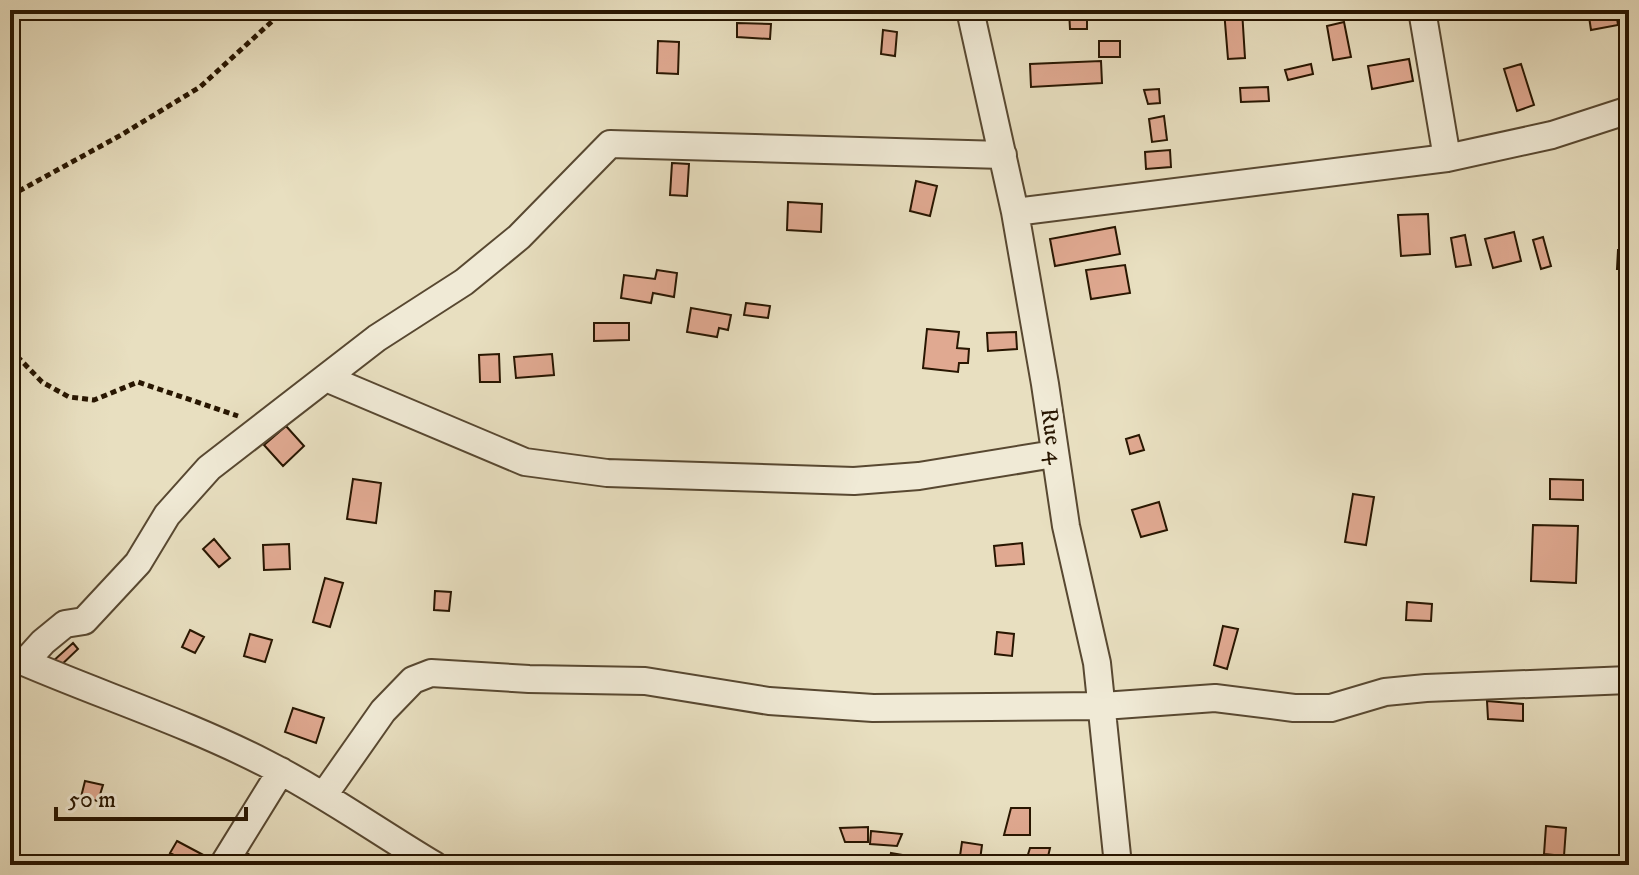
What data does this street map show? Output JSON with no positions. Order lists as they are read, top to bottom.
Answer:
{
  "streets": {
    "street": ["Rue 4"]
  },
  "scale_bar": "50 m"
}
